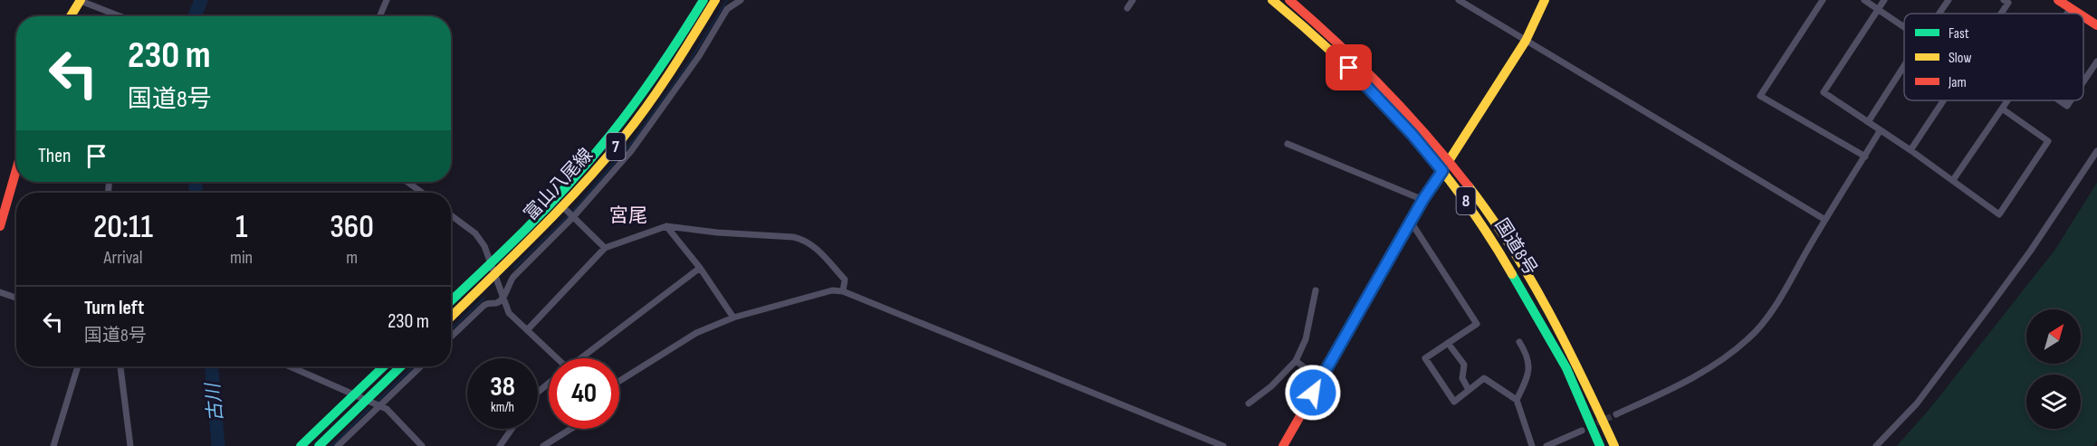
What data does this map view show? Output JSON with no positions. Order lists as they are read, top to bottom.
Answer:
{
  "streets": {
    "main road": [
      "7",
      "富山八尾線",
      "8",
      "国道8号"
    ]
  },
  "districts": ["宮尾"],
  "water": ["古川"],
  "legend": ["Fast", "Slow", "Jam"],
  "north": "top right",
  "page": {
    "turn": ["230 m", "国道8号"],
    "then": "Then",
    "eta": [
      "20:11",
      "Arrival",
      "1",
      "min",
      "360",
      "m"
    ],
    "list": [
      {
        "name": "Turn left",
        "note": "国道8号",
        "value": "230 m"
      }
    ],
    "speed": "38 km/h",
    "limit": "40"
  }
}
